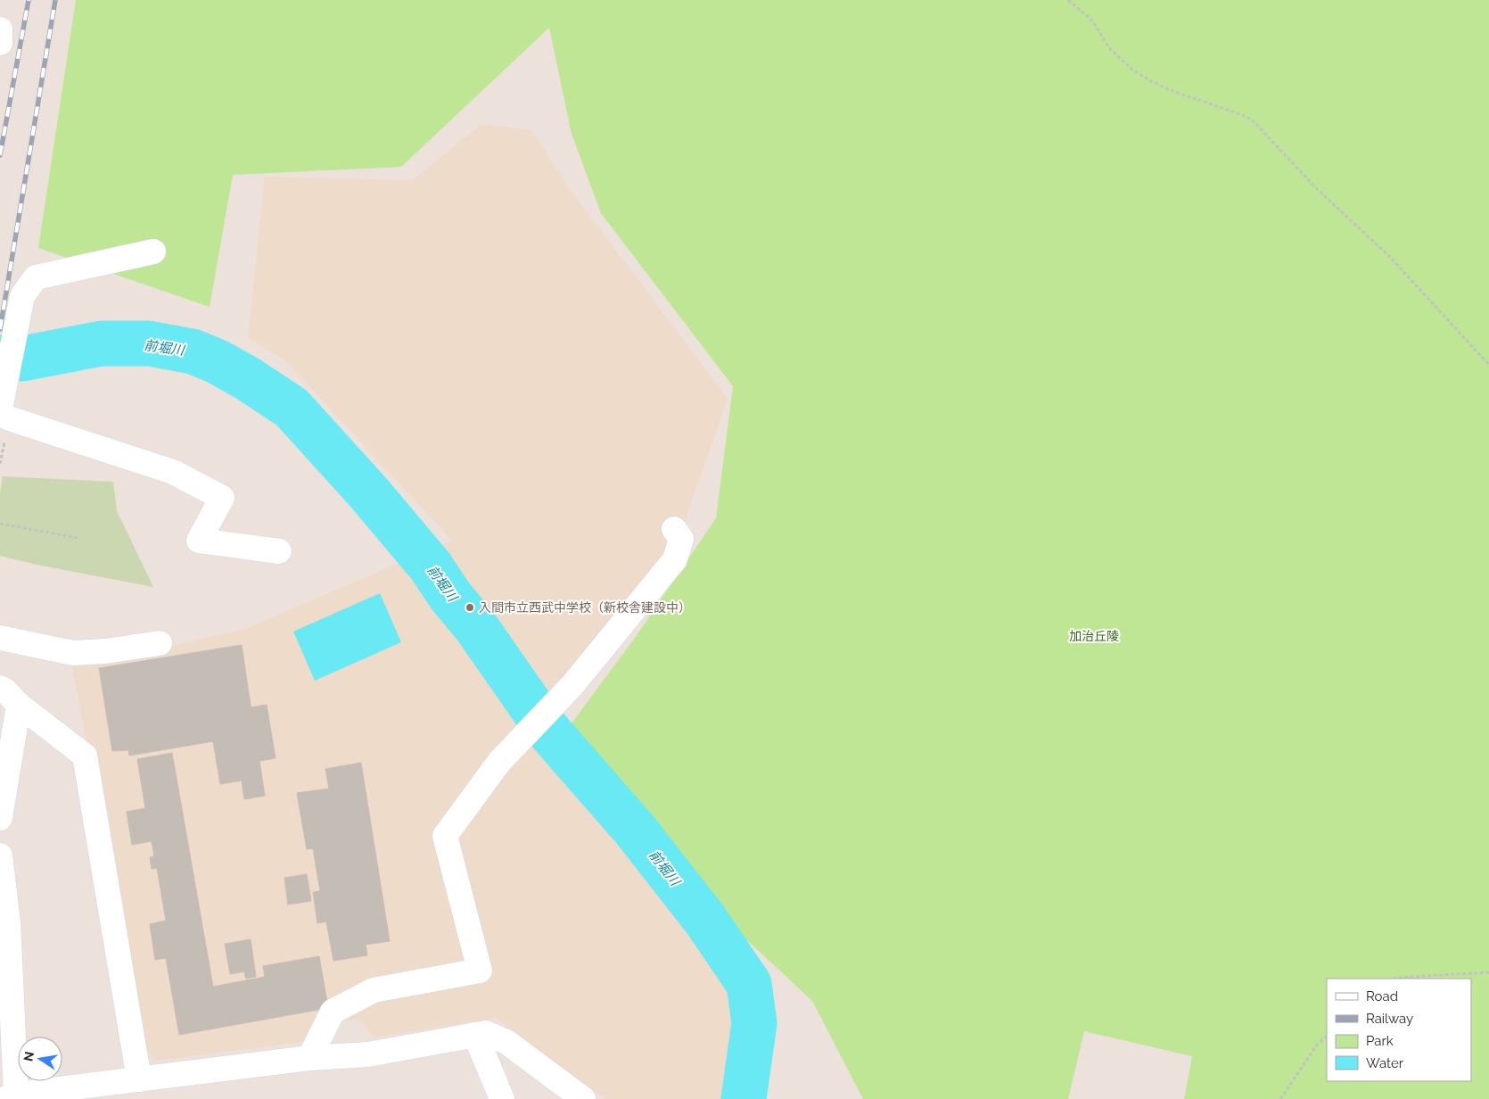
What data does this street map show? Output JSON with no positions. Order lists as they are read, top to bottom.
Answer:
{
  "water": ["前堀川"],
  "parks": ["加治丘陵"],
  "places": ["入間市立西武中学校（新校舎建設中）"],
  "legend": [
    "Road",
    "Railway",
    "Park",
    "Water"
  ],
  "north": "left"
}
